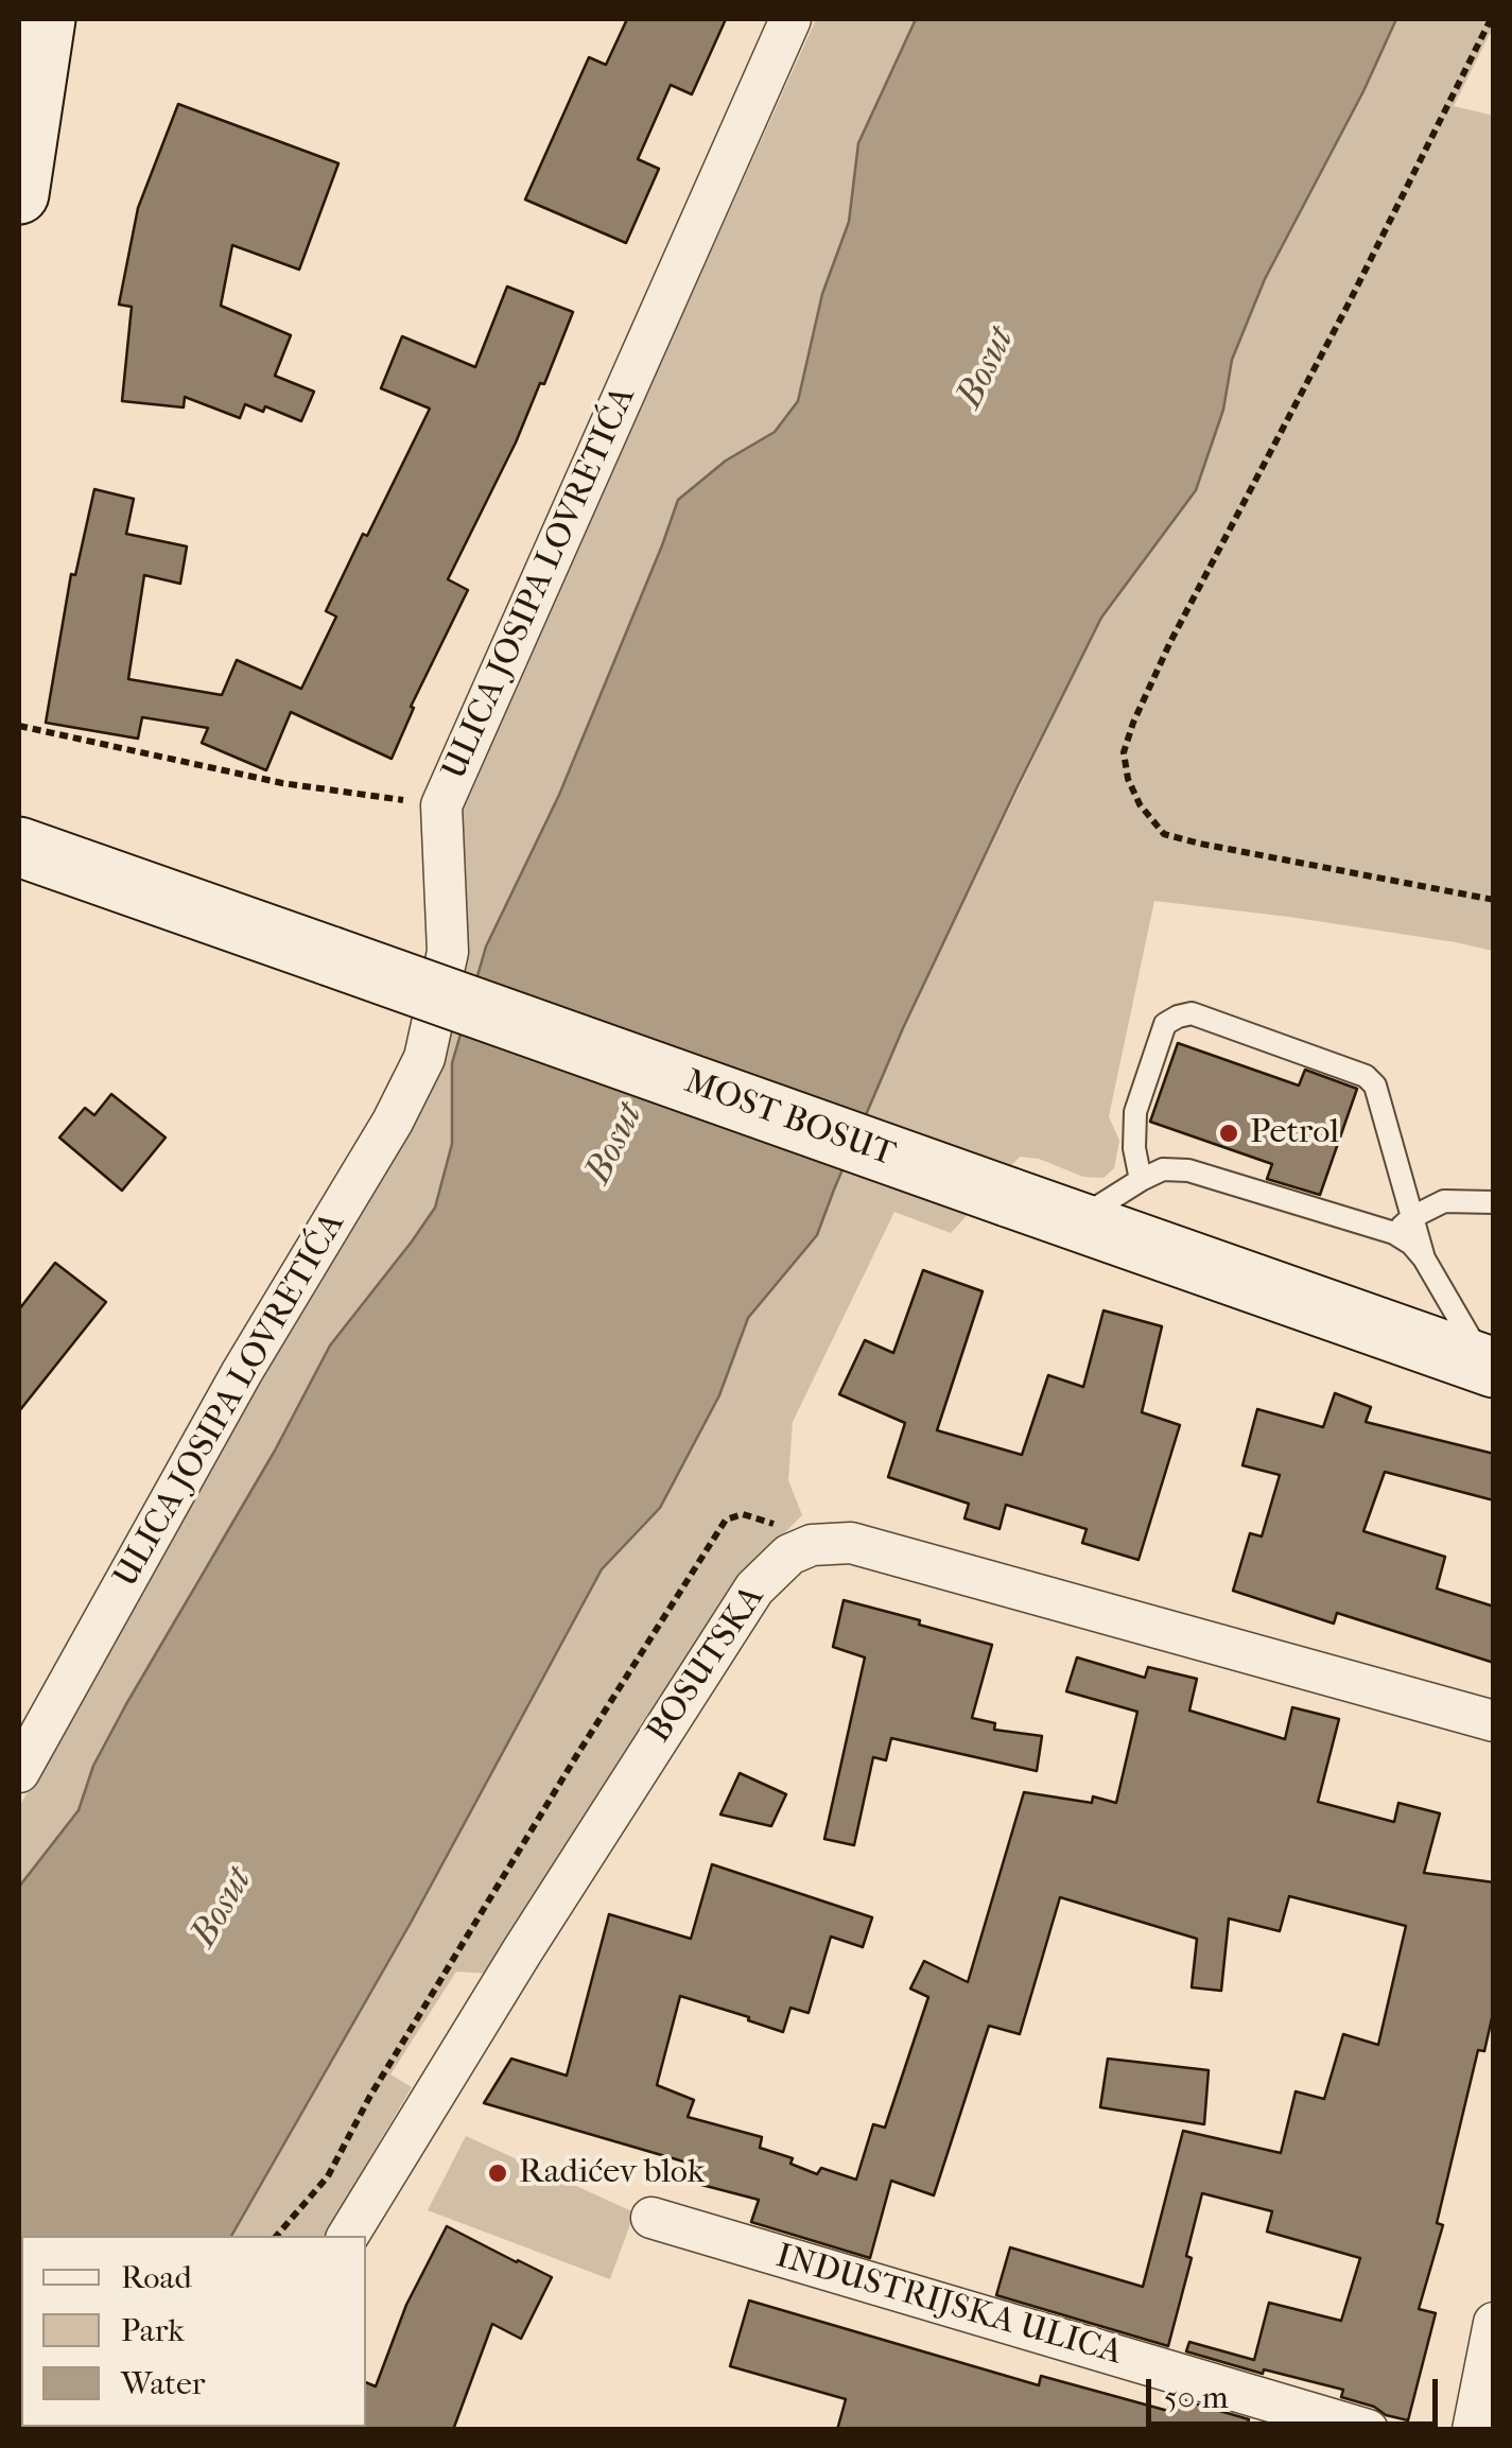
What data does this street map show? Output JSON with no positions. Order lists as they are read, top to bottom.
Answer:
{
  "streets": {
    "main road": ["MOST BOSUT"],
    "street": ["ULICA JOSIPA LOVRETIĆA", "BOSUTSKA", "INDUSTRIJSKA ULICA"]
  },
  "water": ["Bosut"],
  "places": ["Petrol", "Radićev blok"],
  "legend": ["Road", "Park", "Water"],
  "scale_bar": "50 m"
}
